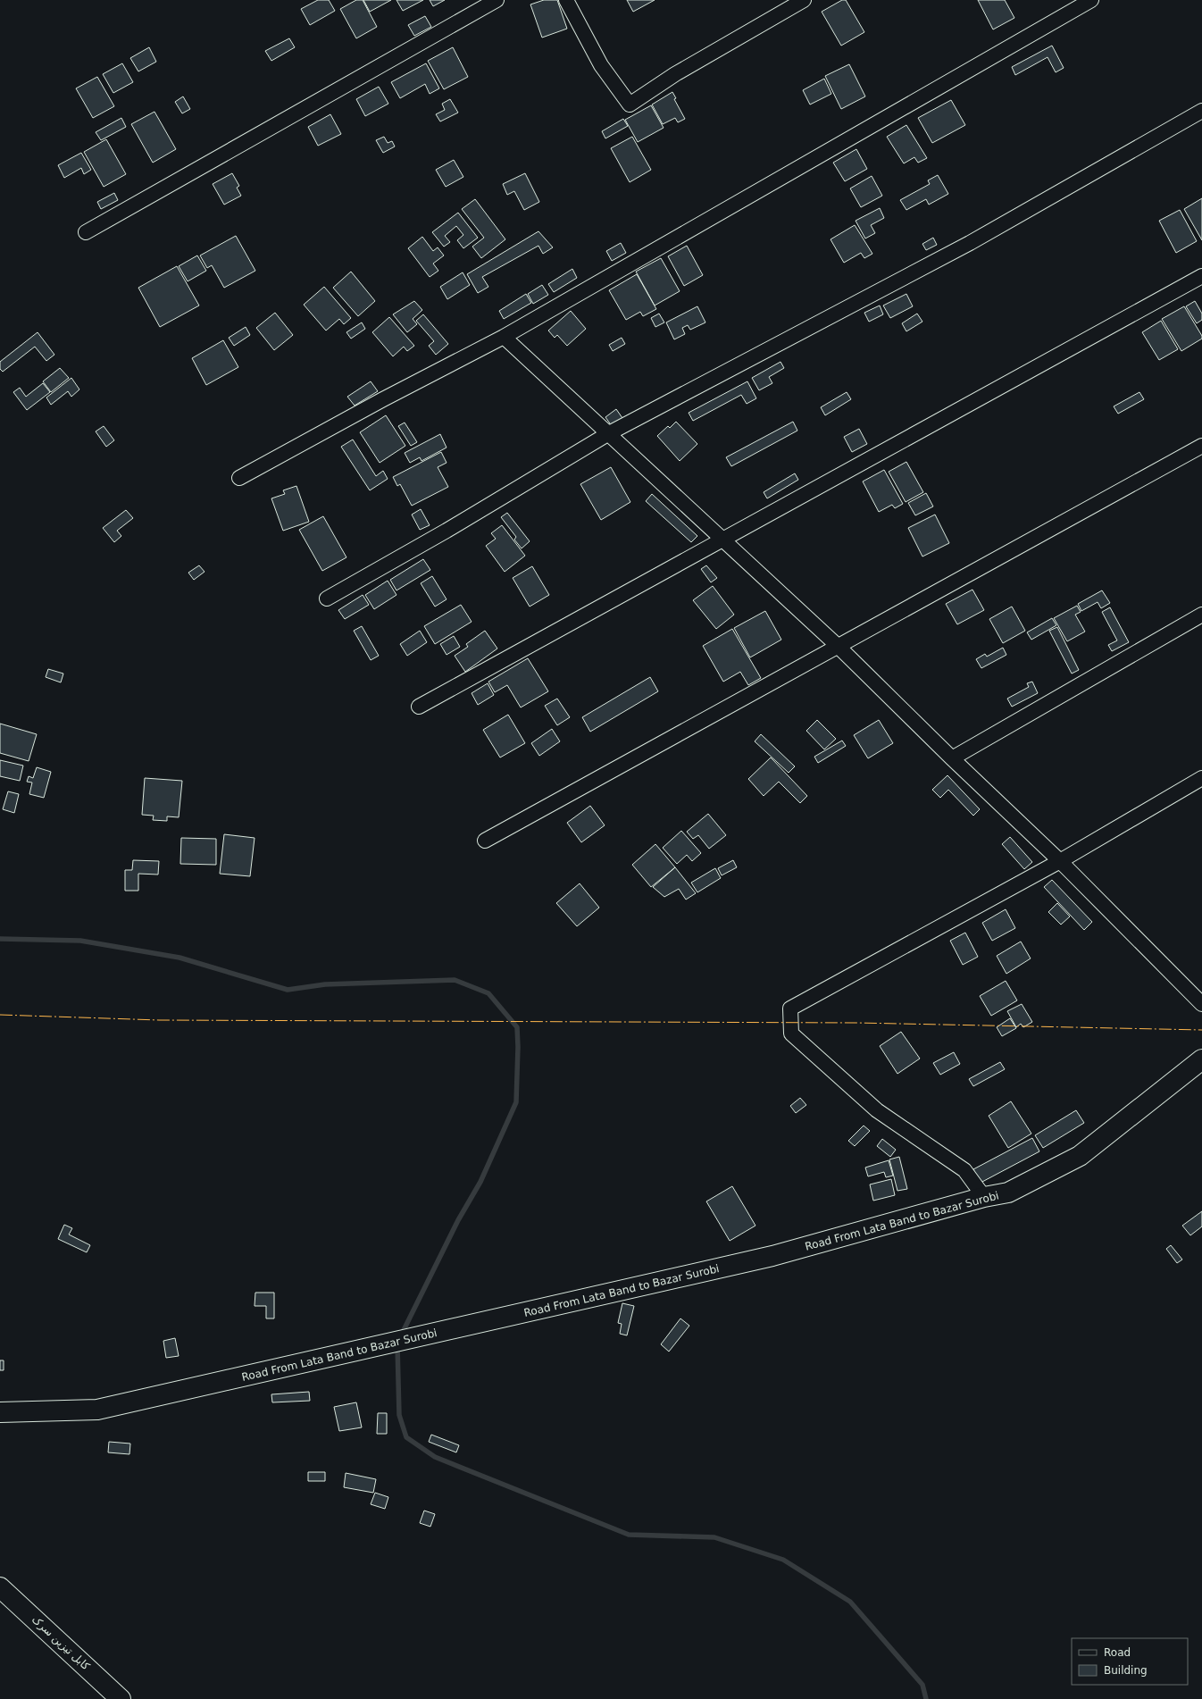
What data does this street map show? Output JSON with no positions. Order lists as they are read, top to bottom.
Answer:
{
  "streets": {
    "main road": ["Road From Lata Band to Bazar Surobi", "کابل تیزین سرک"]
  },
  "legend": ["Road", "Building"]
}
